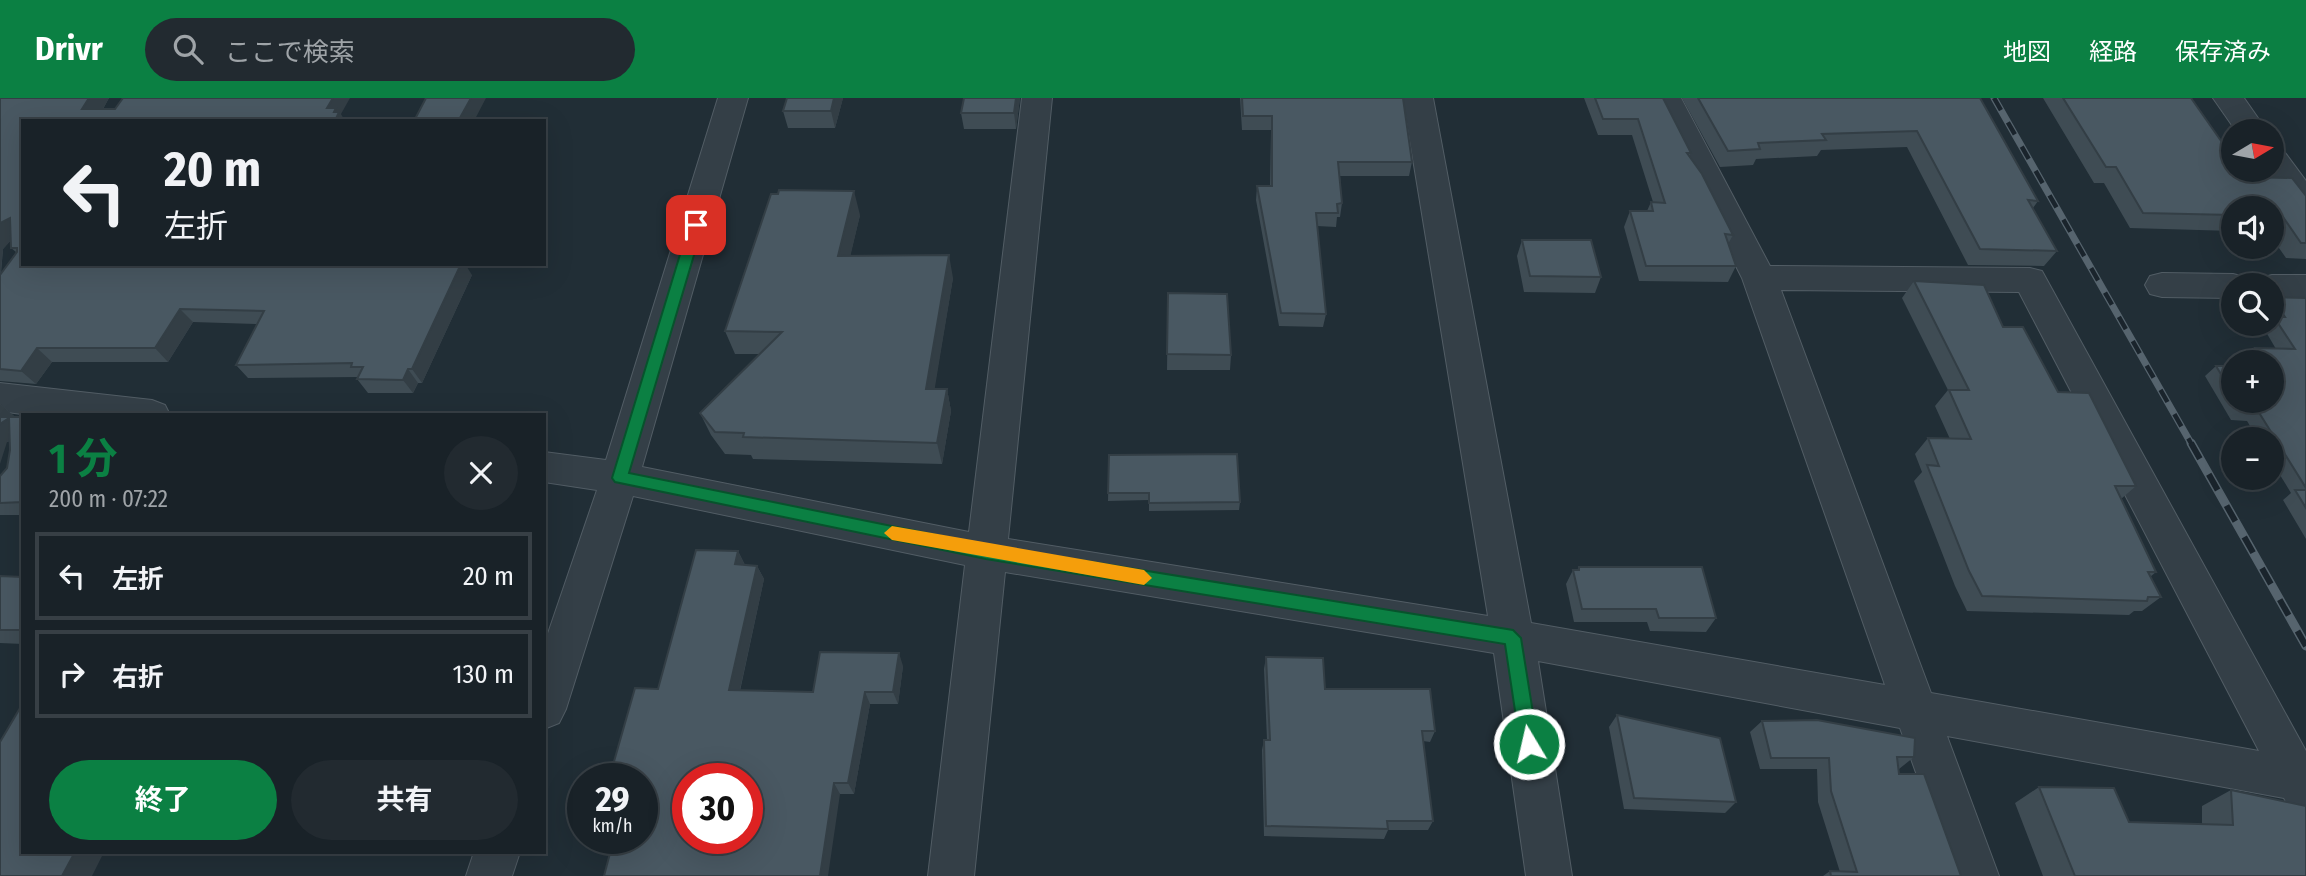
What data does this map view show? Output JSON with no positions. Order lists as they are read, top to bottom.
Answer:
{
  "north": "right",
  "page": {
    "header": "Drivr",
    "search": "ここで検索",
    "nav": ["地図", "経路", "保存済み"],
    "map_buttons": ["+", "−"],
    "turn": ["20 m", "左折"],
    "heading": ["1 分", "200 m · 07:22"],
    "list": [
      {
        "name": "左折",
        "value": "20 m"
      },
      {
        "name": "右折",
        "value": "130 m"
      }
    ],
    "buttons": ["終了", "共有"],
    "speed": "29 km/h",
    "limit": "30"
  }
}
